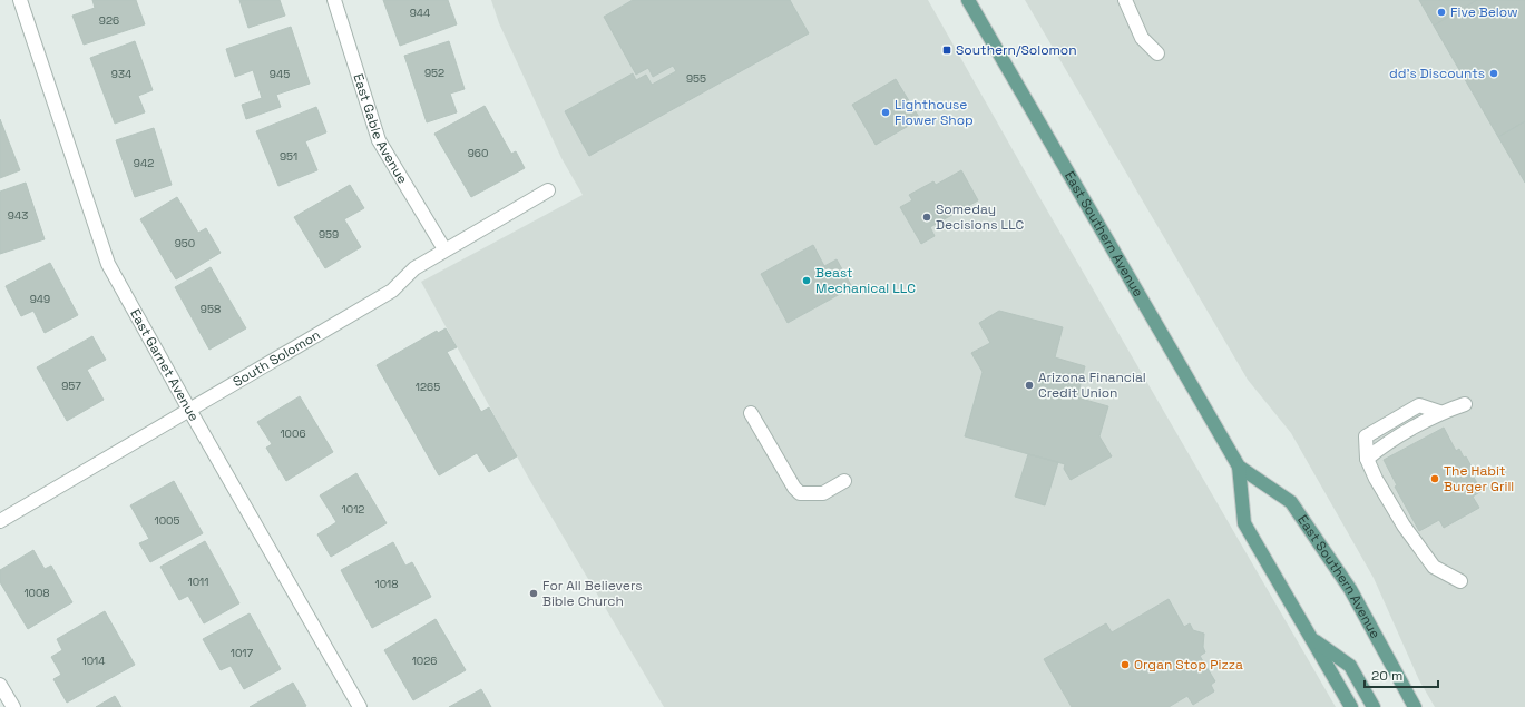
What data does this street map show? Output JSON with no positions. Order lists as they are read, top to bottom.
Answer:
{
  "streets": {
    "main road": ["East Southern Avenue"],
    "street": ["East Gable Avenue", "South Solomon", "East Garnet Avenue"]
  },
  "crossings": [
    ["East Gable Avenue", "South Solomon"],
    ["South Solomon", "East Garnet Avenue"]
  ],
  "places": {
    "other": [
      "Five Below",
      "dd's Discounts",
      "Lighthouse Flower Shop",
      "Someday Decisions LLC",
      "Beast Mechanical LLC",
      "Arizona Financial Credit Union",
      "The Habit Burger Grill",
      "For All Believers Bible Church",
      "Organ Stop Pizza"
    ],
    "transit": ["Southern/Solomon"]
  },
  "house_numbers": [
    "944",
    "926",
    "952",
    "934",
    "945",
    "955",
    "960",
    "951",
    "942",
    "943",
    "959",
    "950",
    "949",
    "958",
    "957",
    "1265",
    "1006",
    "1012",
    "1005",
    "1011",
    "1018",
    "1008",
    "1017",
    "1014",
    "1026"
  ],
  "scale_bar": "20 m"
}
